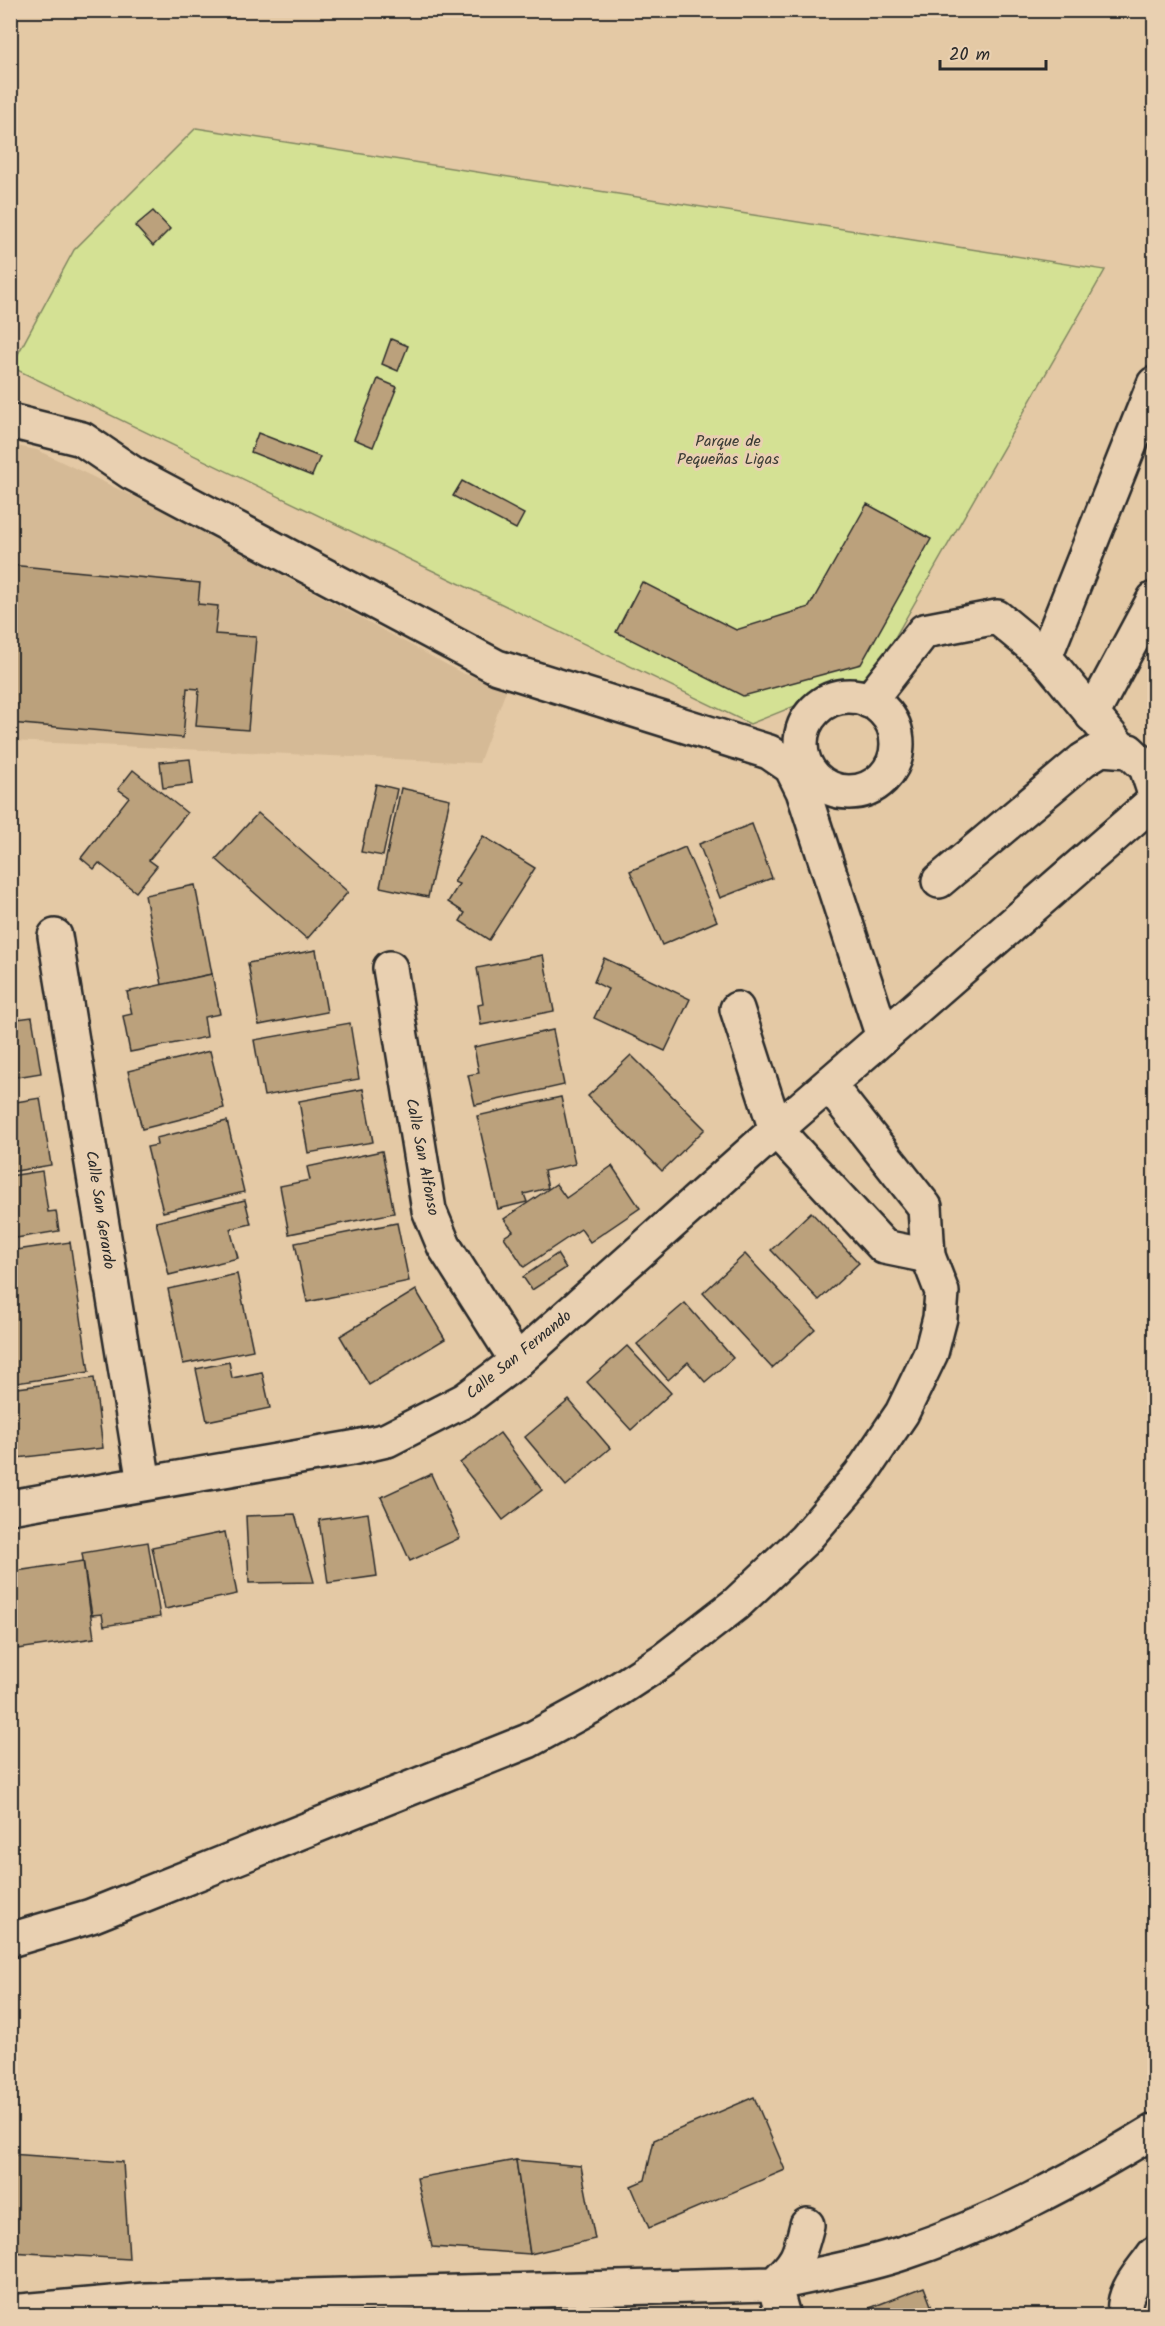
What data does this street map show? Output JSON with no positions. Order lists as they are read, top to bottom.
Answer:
{
  "streets": {
    "street": ["Calle San Alfonso", "Calle San Gerardo", "Calle San Fernando"]
  },
  "crossings": [
    ["Calle San Alfonso", "Calle San Fernando"],
    ["Calle San Gerardo", "Calle San Fernando"]
  ],
  "parks": ["Parque de Pequeñas Ligas"],
  "scale_bar": "20 m"
}
